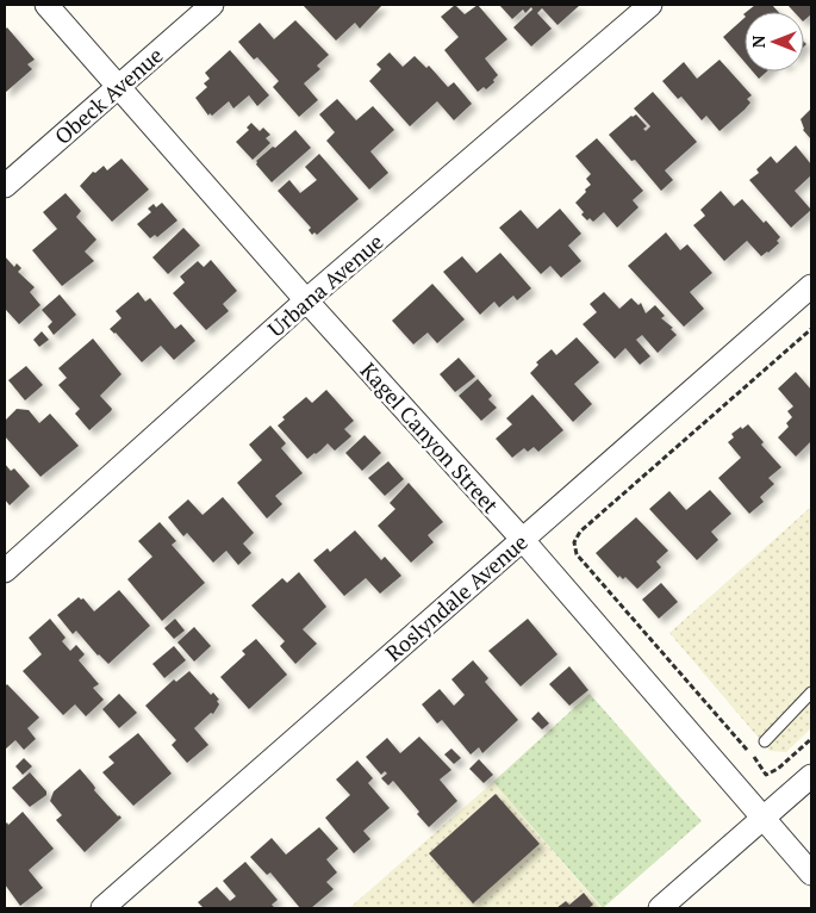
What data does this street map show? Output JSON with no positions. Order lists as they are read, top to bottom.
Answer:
{
  "streets": {
    "street": [
      "Obeck Avenue",
      "Urbana Avenue",
      "Kagel Canyon Street",
      "Roslyndale Avenue"
    ]
  },
  "crossings": [
    ["Obeck Avenue", "Kagel Canyon Street"],
    ["Urbana Avenue", "Kagel Canyon Street"],
    ["Kagel Canyon Street", "Roslyndale Avenue"]
  ],
  "north": "left"
}
